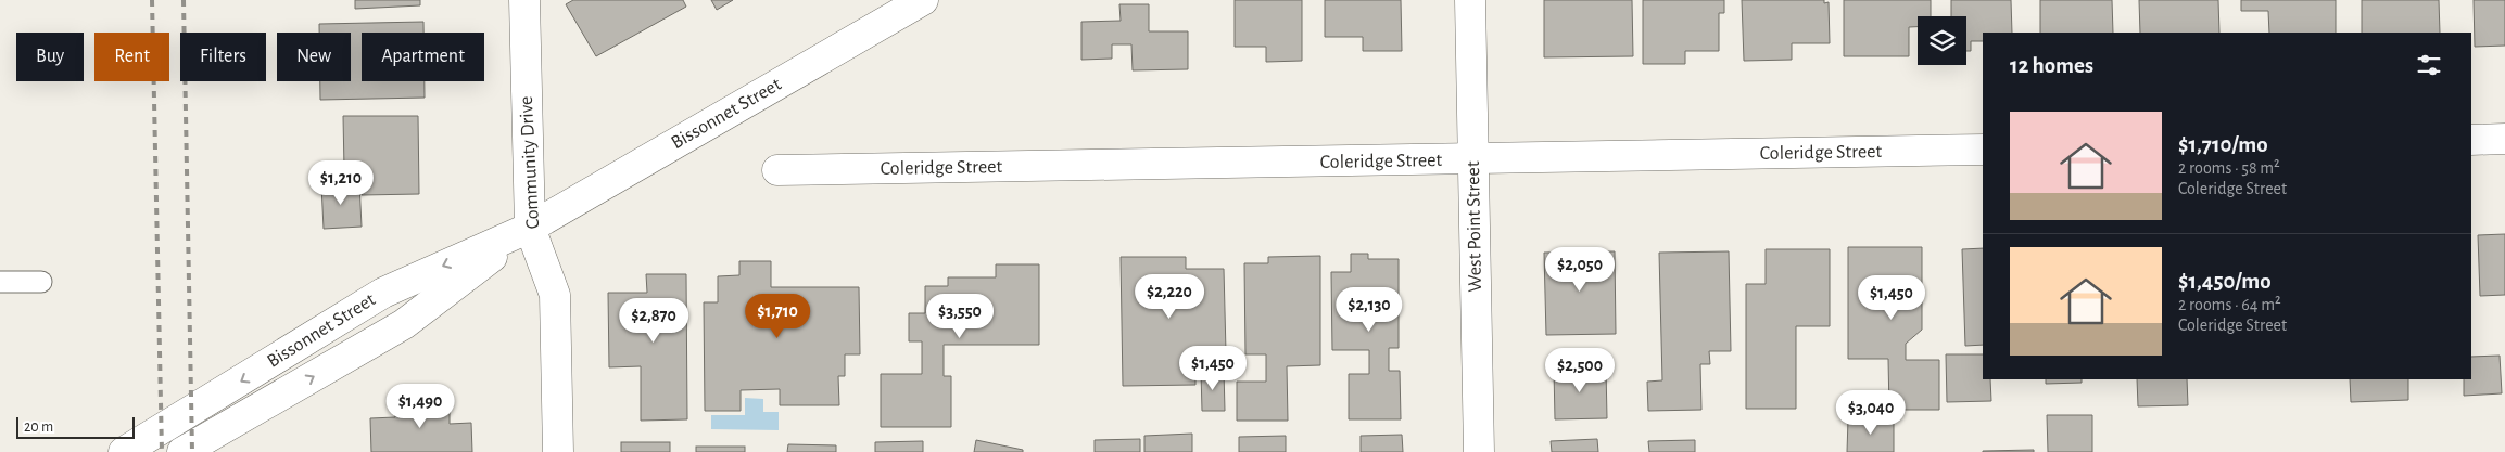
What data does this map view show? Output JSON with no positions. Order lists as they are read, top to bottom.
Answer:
{
  "streets": {
    "street": [
      "Bissonnet Street",
      "Coleridge Street",
      "Community Drive",
      "West Point Street"
    ]
  },
  "crossings": [
    ["Bissonnet Street", "Community Drive"],
    ["Coleridge Street", "West Point Street"]
  ],
  "scale_bar": "20 m",
  "page": {
    "chip": [
      "Buy",
      "Rent",
      "Filters",
      "New",
      "Apartment"
    ],
    "heading": "12 homes",
    "list": [
      {
        "name": "$1,710/mo",
        "note": "2 rooms · 58 m² · Coleridge Street"
      },
      {
        "name": "$1,450/mo",
        "note": "2 rooms · 64 m² · Coleridge Street"
      }
    ],
    "price": [
      "$1,210",
      "$2,050",
      "$2,220",
      "$1,450",
      "$2,130",
      "$1,710",
      "$3,550",
      "$2,870",
      "$1,450",
      "$2,500",
      "$1,490",
      "$3,040"
    ],
    "scale": "20 m"
  }
}
